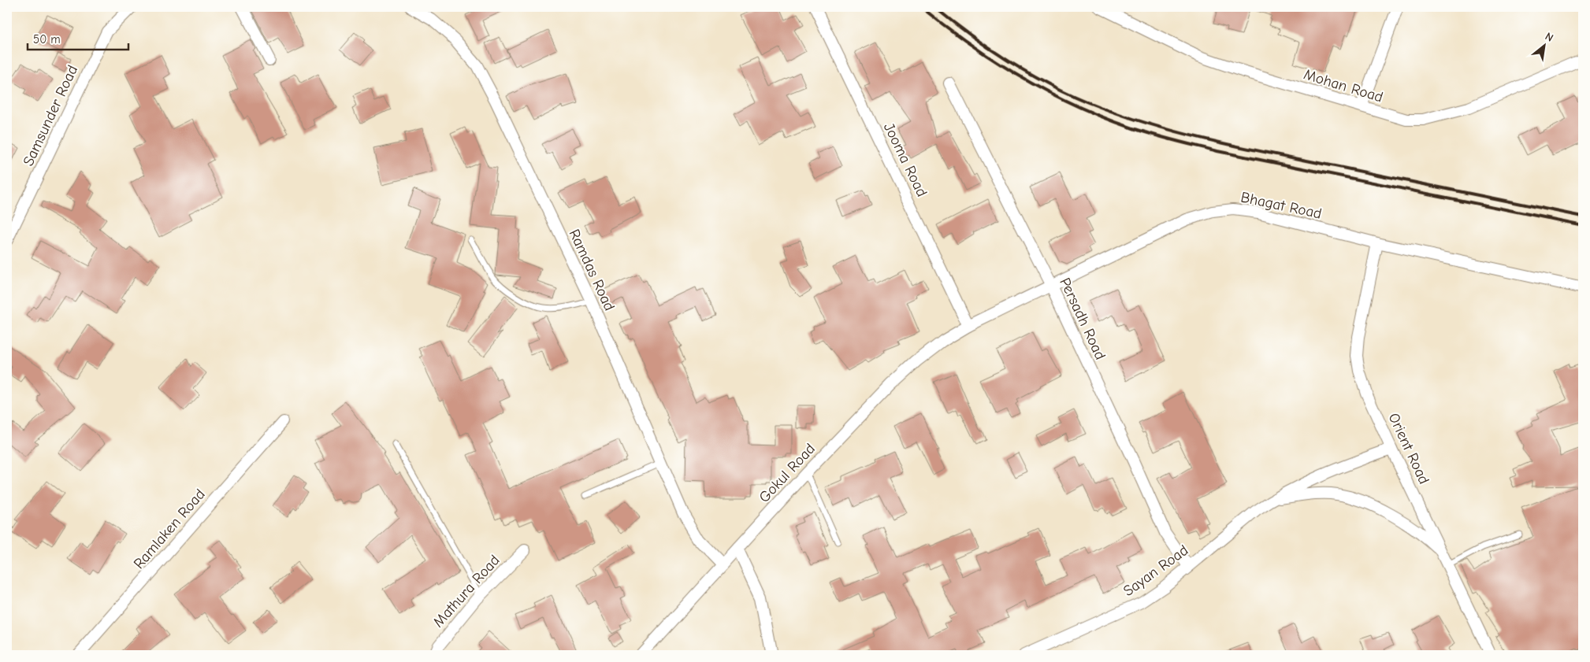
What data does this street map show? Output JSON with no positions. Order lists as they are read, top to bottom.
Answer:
{
  "streets": {
    "street": [
      "Mohan Road",
      "Samsunder Road",
      "Jooma Road",
      "Bhagat Road",
      "Ramdas Road",
      "Persadh Road",
      "Orient Road",
      "Gokul Road",
      "Ramlaken Road",
      "Sayan Road",
      "Mathura Road"
    ]
  },
  "crossings": [
    ["Jooma Road", "Bhagat Road"],
    ["Jooma Road", "Gokul Road"],
    ["Bhagat Road", "Persadh Road"],
    ["Bhagat Road", "Orient Road"],
    ["Bhagat Road", "Gokul Road"],
    ["Ramdas Road", "Gokul Road"],
    ["Persadh Road", "Sayan Road"],
    ["Orient Road", "Sayan Road"]
  ],
  "scale_bar": "50 m",
  "north": "top right"
}
